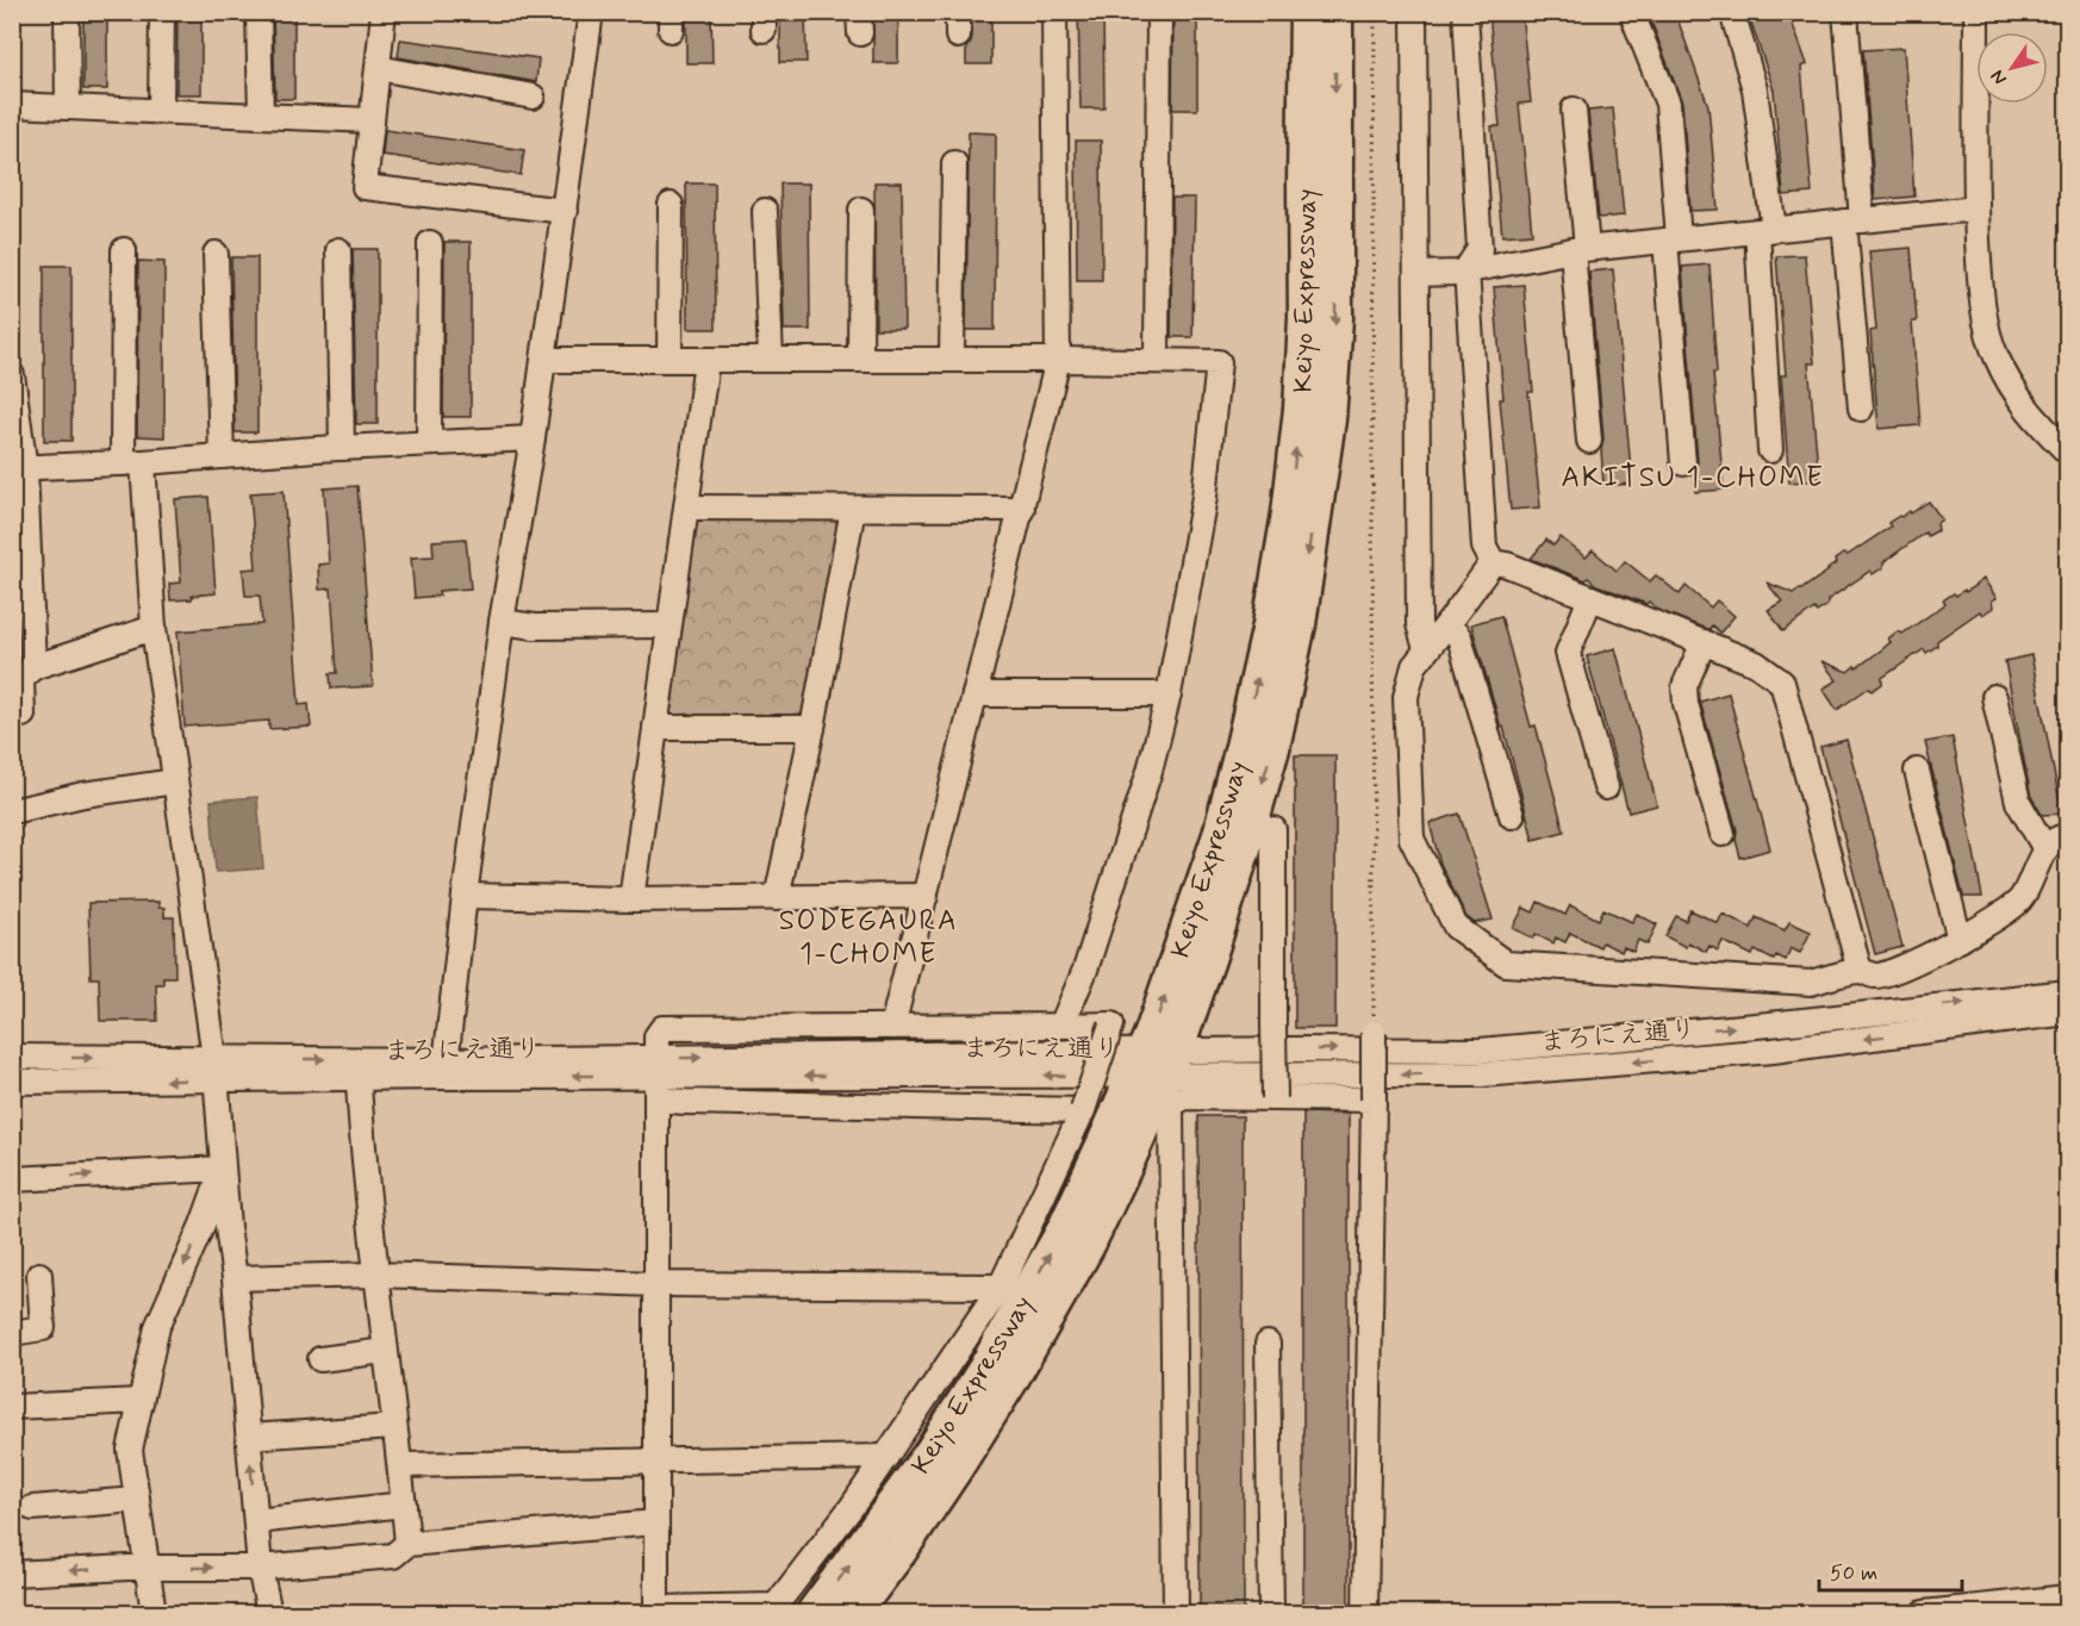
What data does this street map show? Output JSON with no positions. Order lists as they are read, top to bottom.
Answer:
{
  "streets": {
    "highway": ["Keiyo Expressway"],
    "street": ["まろにえ通り"]
  },
  "crossings": [
    ["Keiyo Expressway", "まろにえ通り"]
  ],
  "districts": ["AKITSU 1-CHOME", "SODEGAURA 1-CHOME"],
  "scale_bar": "50 m",
  "north": "bottom left"
}
